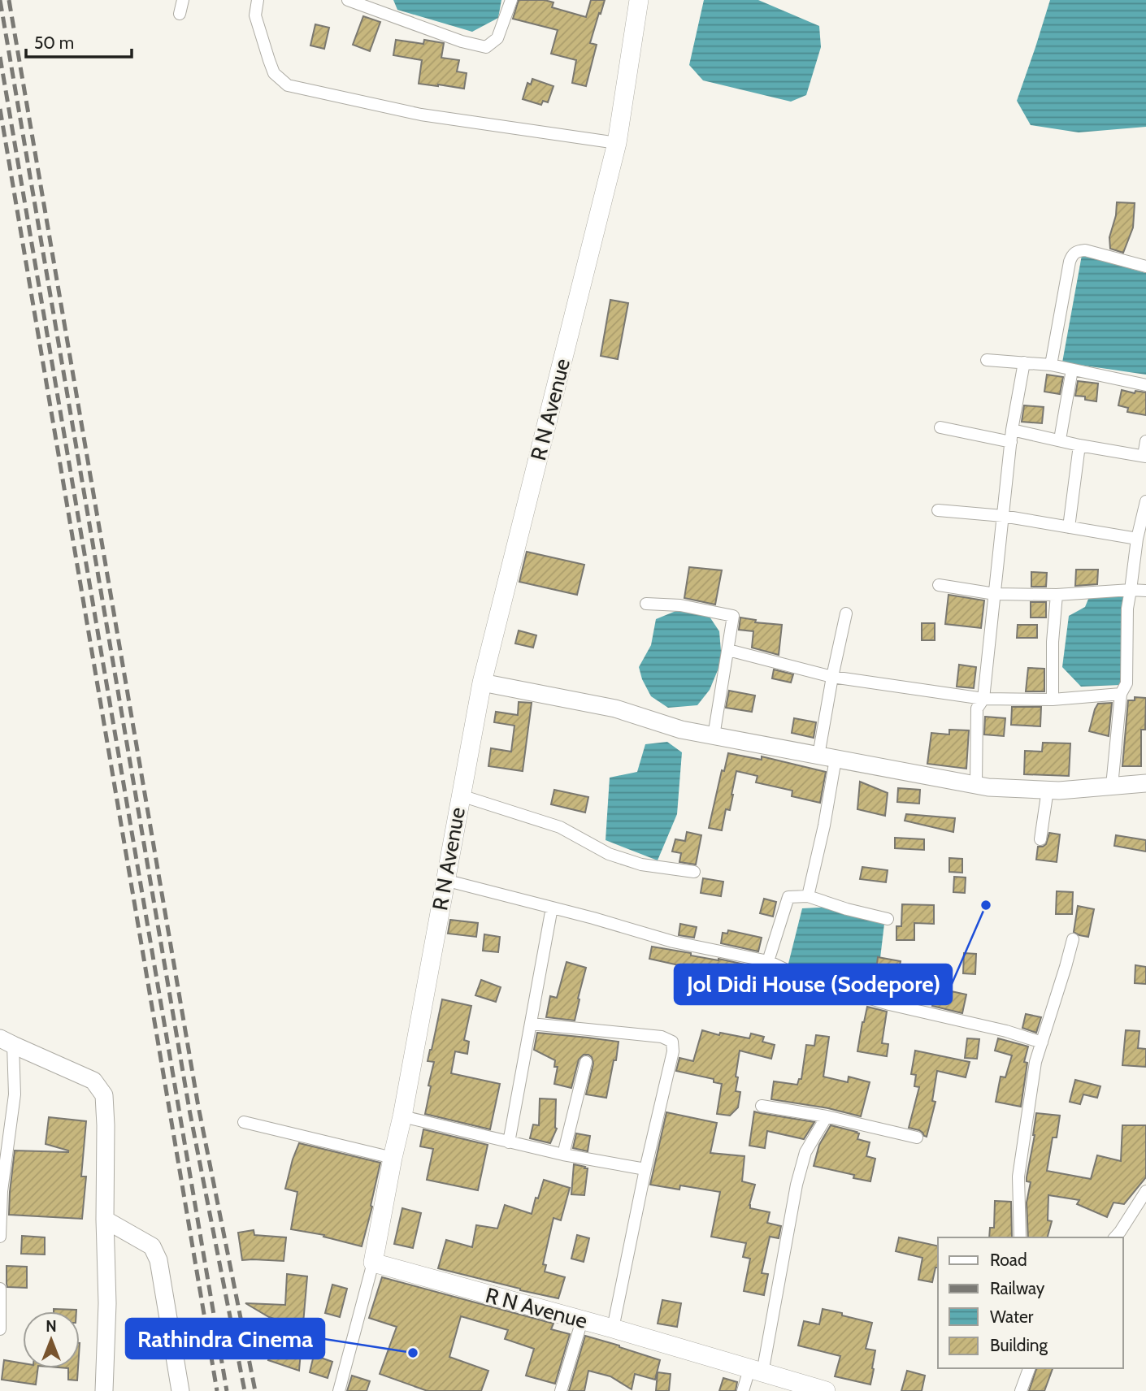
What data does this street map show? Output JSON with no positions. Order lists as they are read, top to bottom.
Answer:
{
  "streets": {
    "main road": ["R N Avenue"]
  },
  "places": ["Jol Didi House (Sodepore)", "Rathindra Cinema"],
  "legend": [
    "Road",
    "Railway",
    "Water",
    "Building"
  ],
  "scale_bar": "50 m",
  "north": "top"
}
